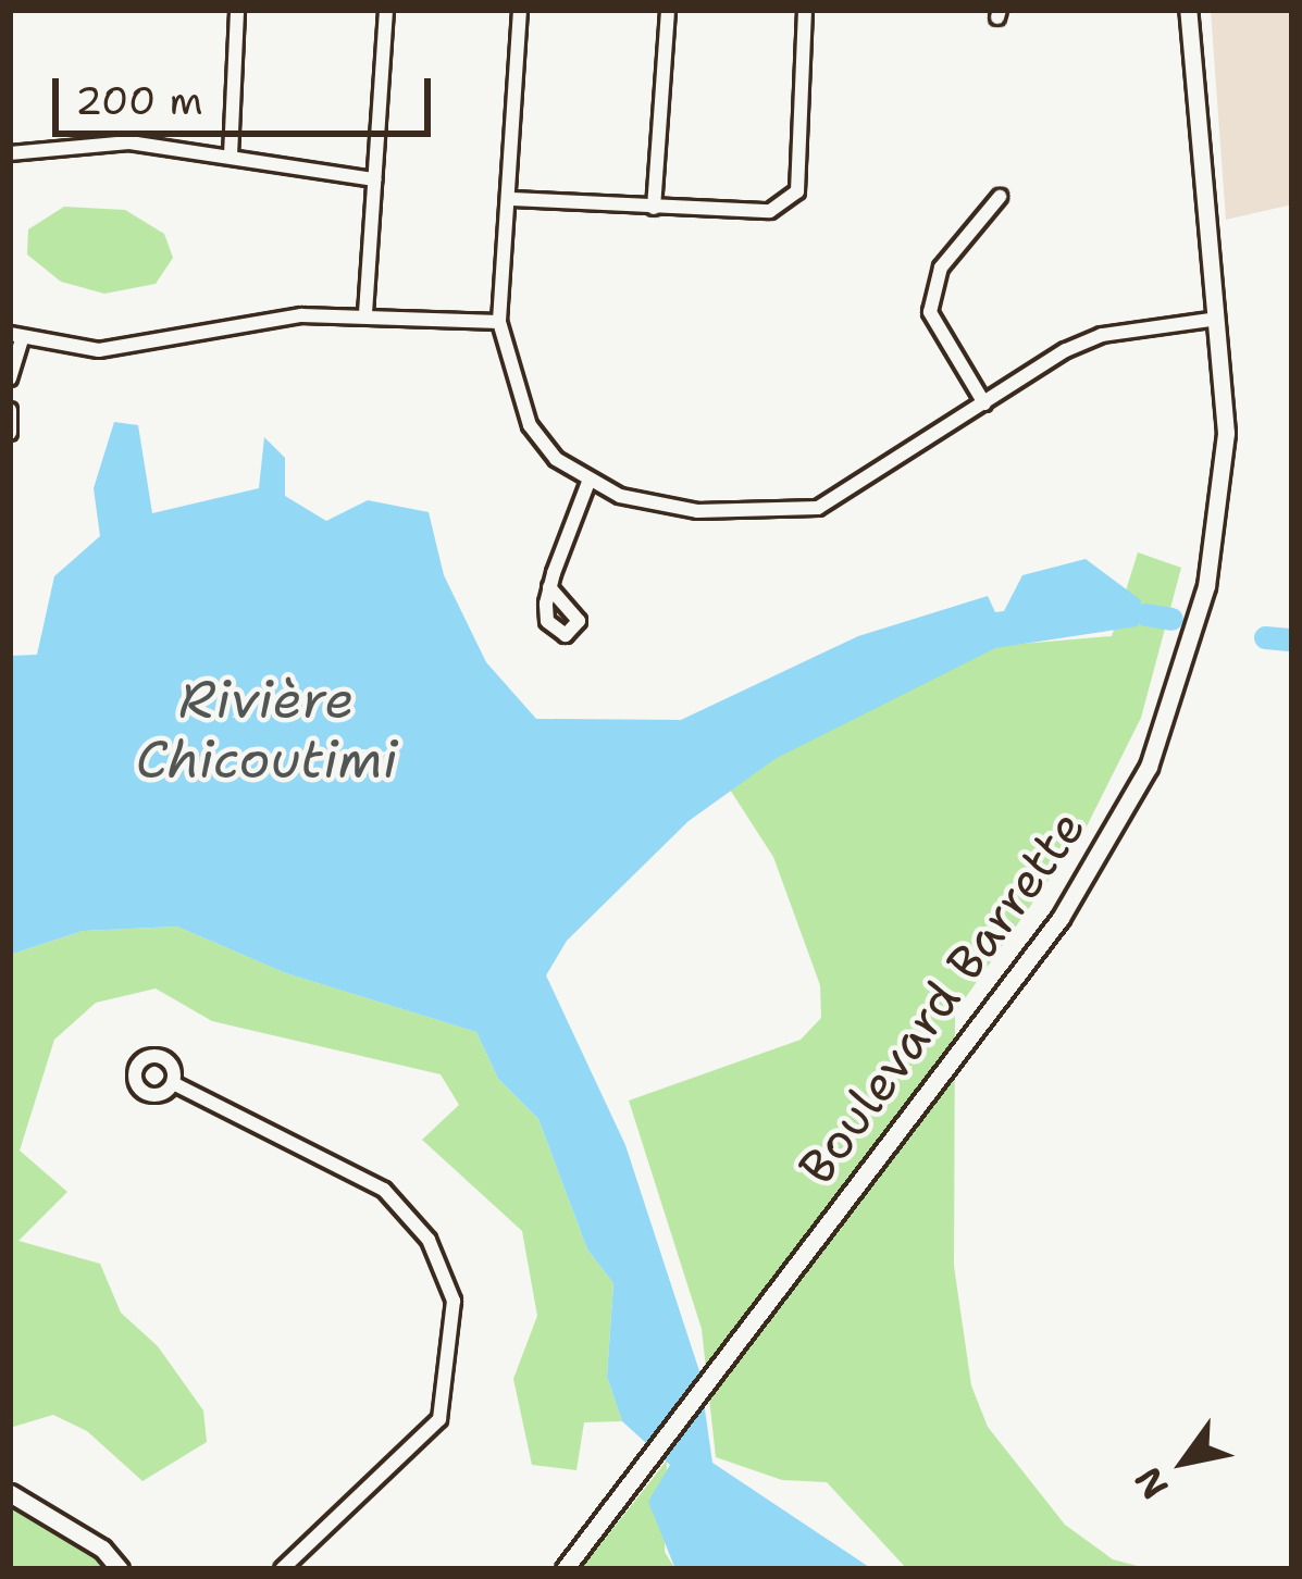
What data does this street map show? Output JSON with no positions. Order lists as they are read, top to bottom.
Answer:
{
  "streets": {
    "street": ["Boulevard Barrette"]
  },
  "water": ["Rivière Chicoutimi"],
  "scale_bar": "200 m",
  "north": "bottom left"
}
